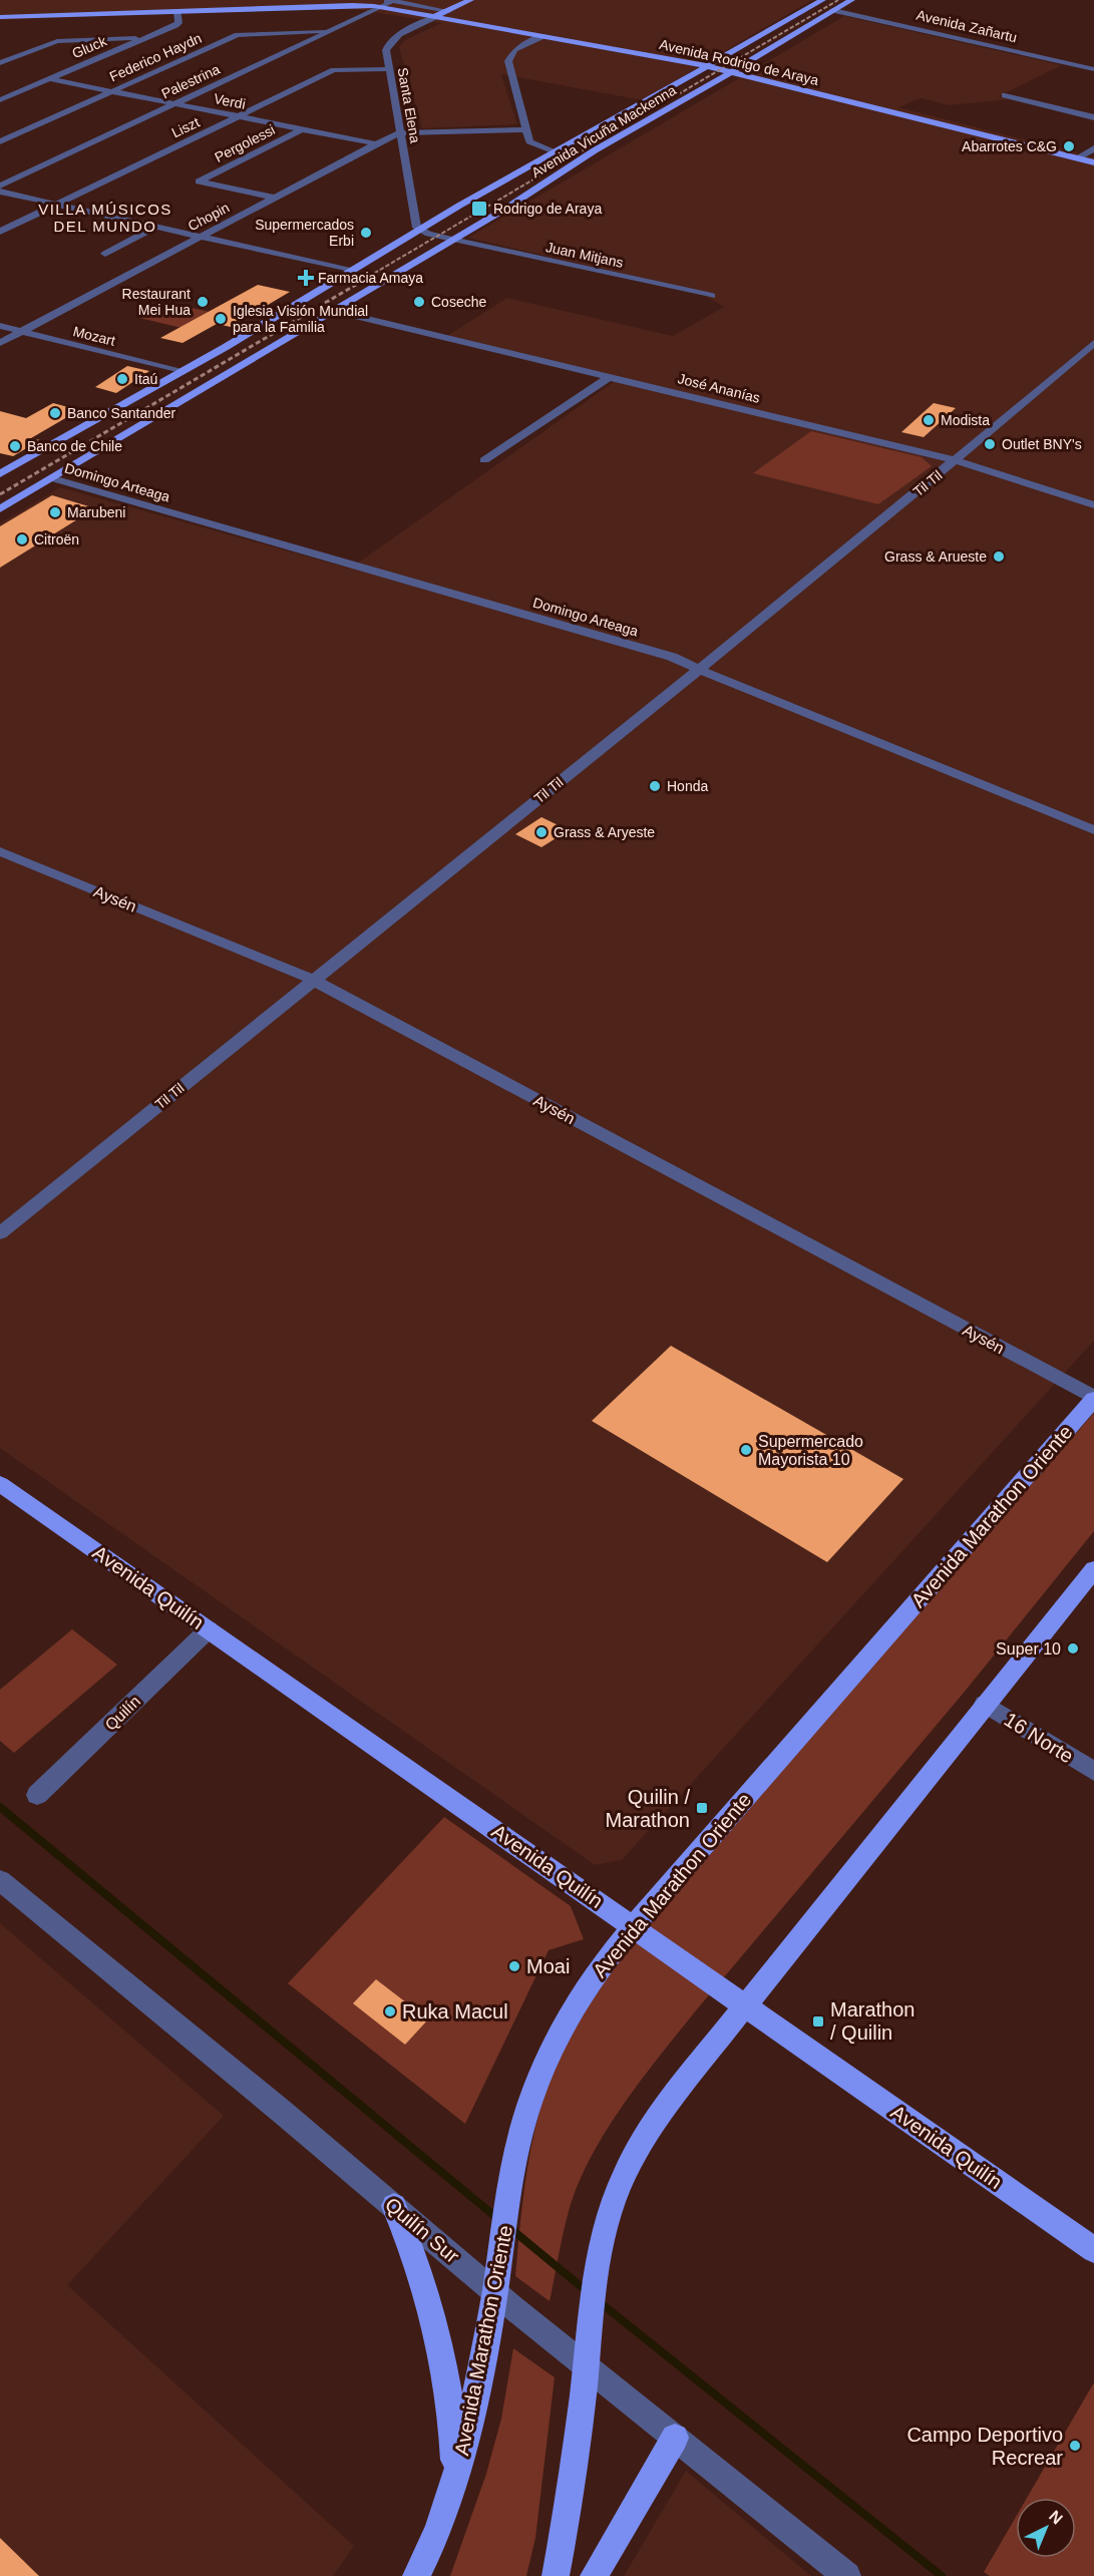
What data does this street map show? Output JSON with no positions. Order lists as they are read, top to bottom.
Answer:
{
  "streets": {
    "main road": [
      "Avenida Rodrigo de Araya",
      "Santa Elena",
      "Avenida Vicuña Mackenna",
      "Avenida Marathon Oriente",
      "Avenida Quilín"
    ],
    "street": [
      "Avenida Zañartu",
      "Gluck",
      "Federico Haydn",
      "Palestrina",
      "Verdi",
      "Liszt",
      "Pergolessi",
      "Chopin",
      "Juan Mitjans",
      "Mozart",
      "José Ananías",
      "Domingo Arteaga",
      "Til Til",
      "Aysén",
      "Quilín",
      "16 Norte",
      "Quilín Sur"
    ]
  },
  "crossings": [
    ["Avenida Zañartu", "Avenida Vicuña Mackenna"],
    ["Gluck", "Avenida Rodrigo de Araya"],
    ["Gluck", "Verdi"],
    ["Federico Haydn", "Palestrina"],
    ["Federico Haydn", "Verdi"],
    ["Avenida Rodrigo de Araya", "Palestrina"],
    ["Avenida Rodrigo de Araya", "Santa Elena"],
    ["Avenida Rodrigo de Araya", "Avenida Vicuña Mackenna"],
    ["Palestrina", "Verdi"],
    ["Verdi", "Santa Elena"],
    ["Verdi", "Liszt"],
    ["Verdi", "Pergolessi"],
    ["Verdi", "Chopin"],
    ["Santa Elena", "Liszt"],
    ["Santa Elena", "Avenida Vicuña Mackenna"],
    ["Santa Elena", "Chopin"],
    ["Avenida Vicuña Mackenna", "Juan Mitjans"],
    ["Avenida Vicuña Mackenna", "Mozart"],
    ["Avenida Vicuña Mackenna", "José Ananías"],
    ["Avenida Vicuña Mackenna", "Domingo Arteaga"],
    ["Pergolessi", "Chopin"],
    ["Chopin", "Mozart"],
    ["José Ananías", "Til Til"],
    ["Domingo Arteaga", "Til Til"],
    ["Til Til", "Aysén"],
    ["Aysén", "Avenida Marathon Oriente"],
    ["Avenida Marathon Oriente", "Avenida Quilín"],
    ["Avenida Marathon Oriente", "Quilín Sur"],
    ["Avenida Quilín", "Quilín"]
  ],
  "districts": ["VILLA MÚSICOS DEL MUNDO"],
  "places": {
    "other": [
      "Abarrotes C&G",
      "Supermercados Erbi",
      "Restaurant Mei Hua",
      "Coseche",
      "Iglesia Visión Mundial para la Familia",
      "Itaú",
      "Banco Santander",
      "Modista",
      "Outlet BNY's",
      "Banco de Chile",
      "Marubeni",
      "Citroën",
      "Grass & Arueste",
      "Honda",
      "Grass & Aryeste",
      "Supermercado Mayorista 10",
      "Super 10",
      "Moai",
      "Ruka Macul",
      "Campo Deportivo Recrear"
    ],
    "transit": ["Rodrigo de Araya", "Quilin / Marathon", "Marathon / Quilin"],
    "health": ["Farmacia Amaya"]
  },
  "north": "top right"
}
